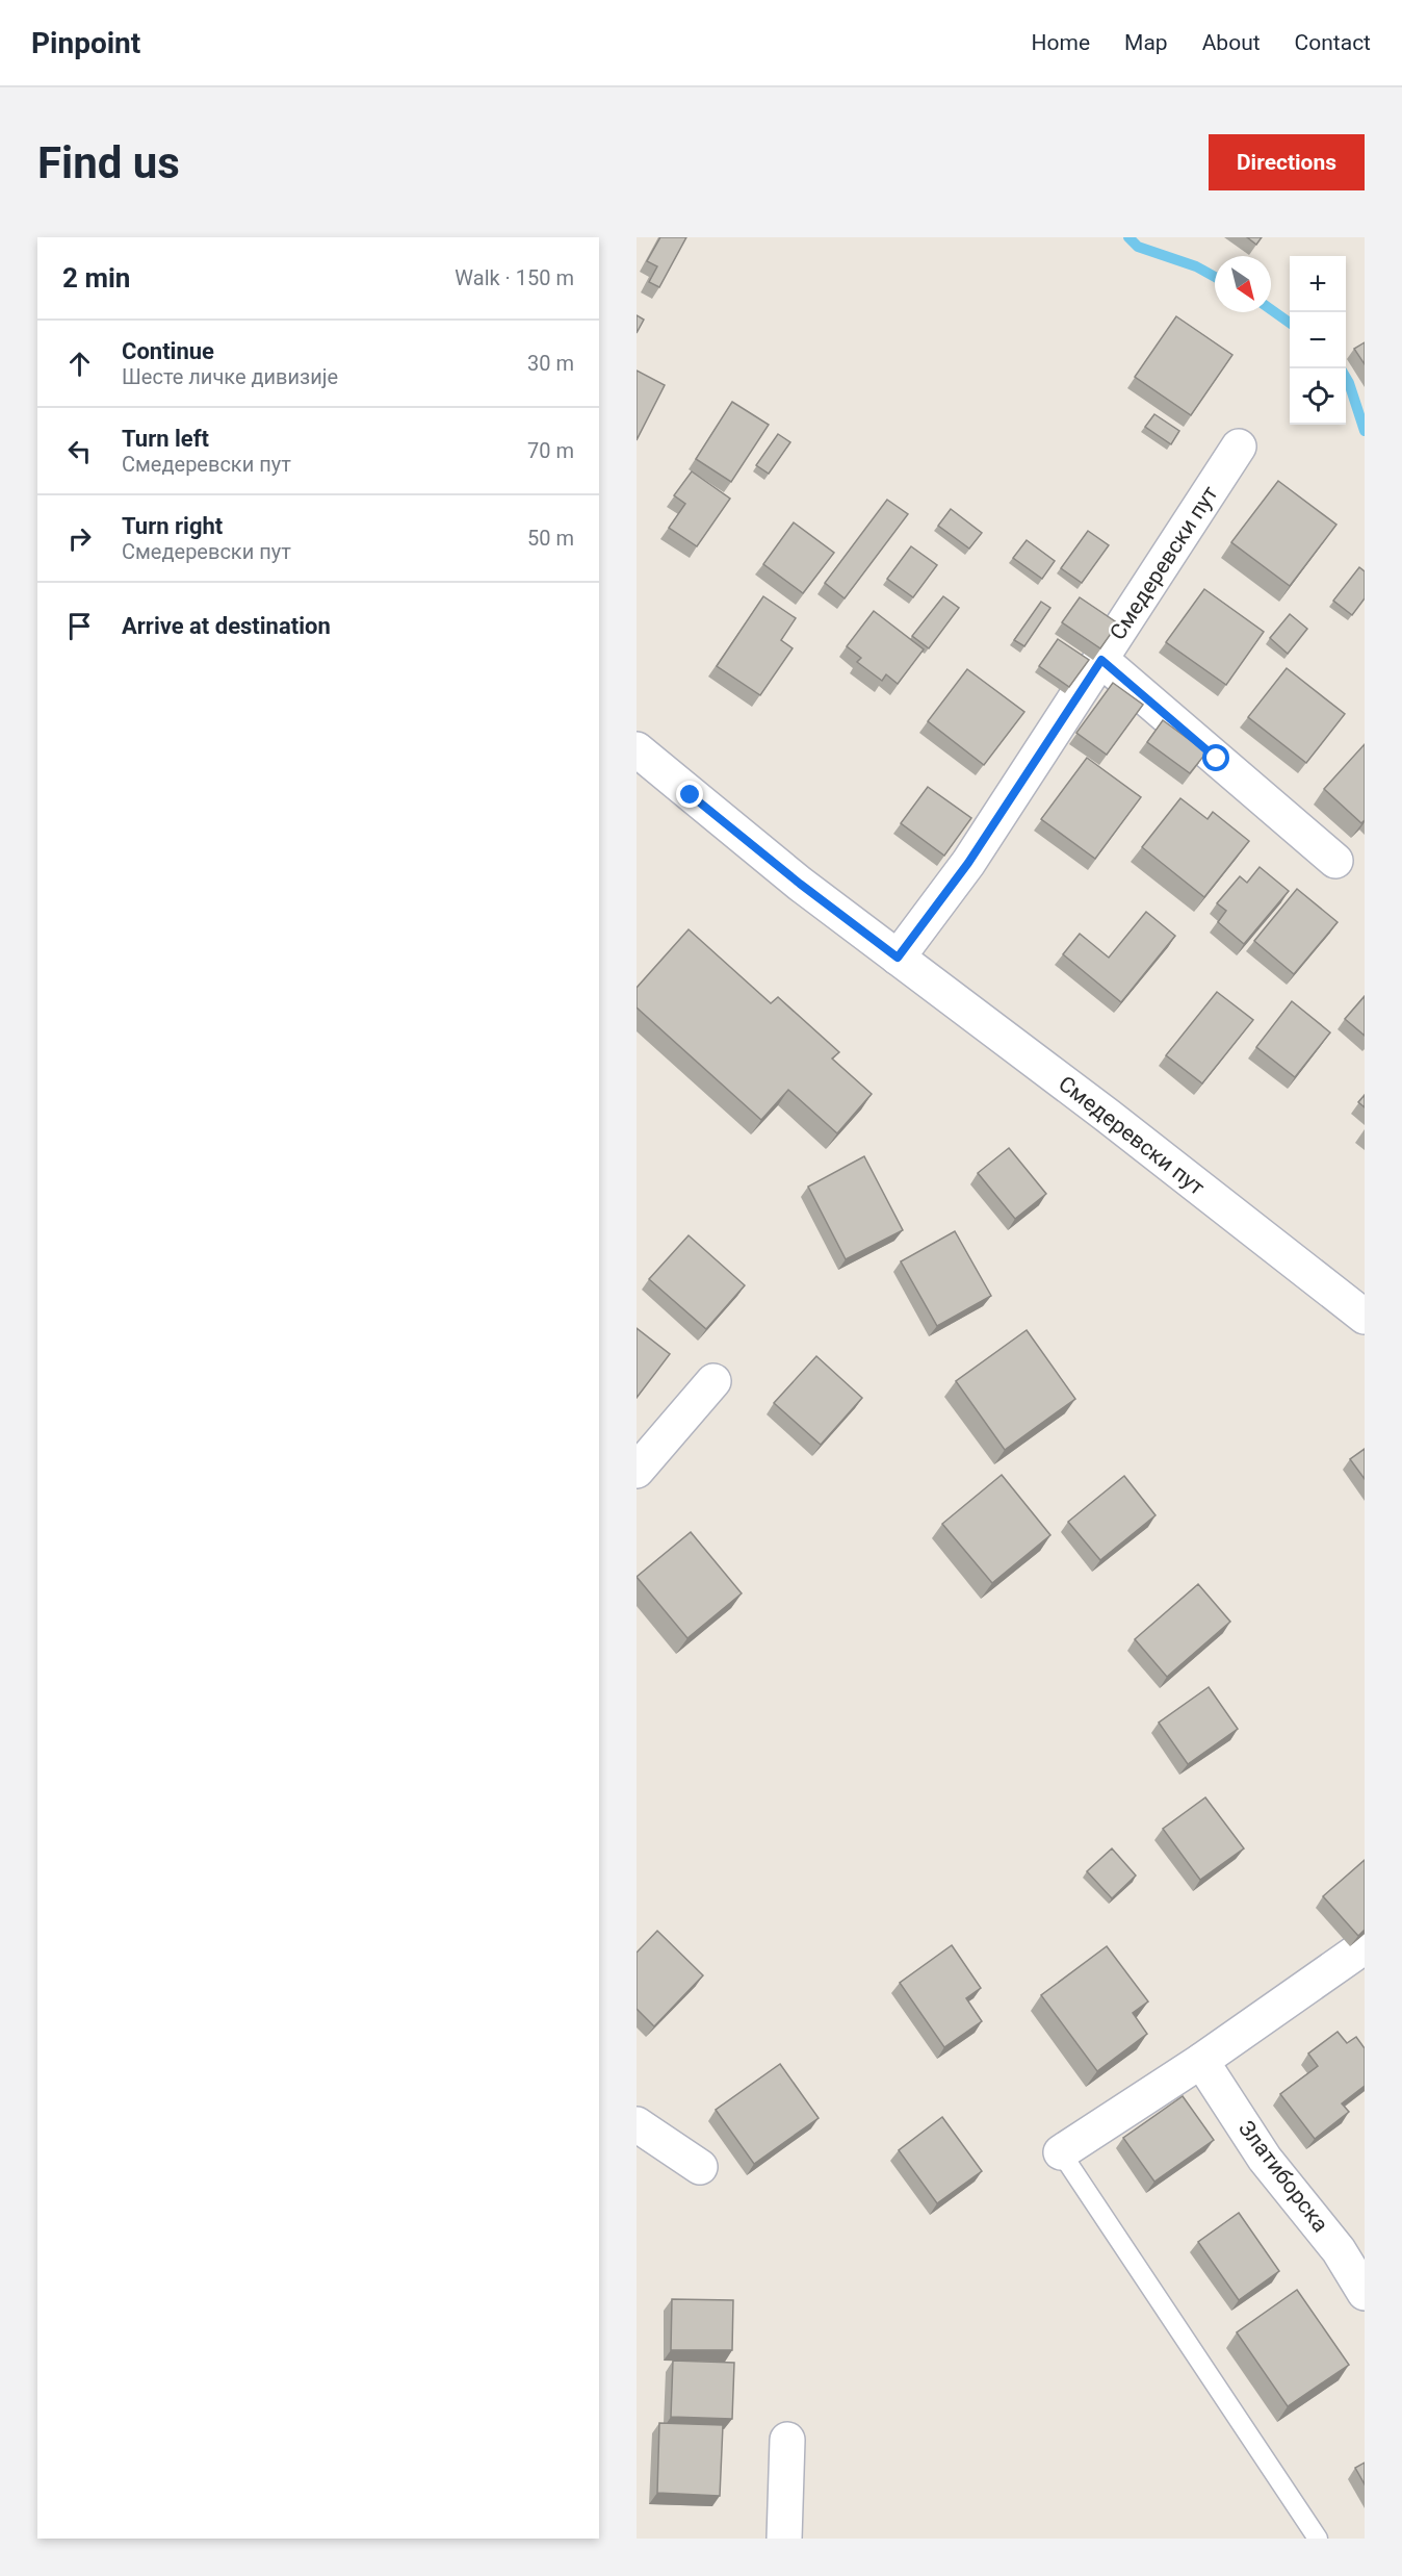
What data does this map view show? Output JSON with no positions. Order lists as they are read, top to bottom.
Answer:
{
  "streets": {
    "street": ["Смедеревски пут", "Златиборска"]
  },
  "north": "bottom right",
  "page": {
    "header": "Pinpoint",
    "nav": [
      "Home",
      "Map",
      "About",
      "Contact"
    ],
    "buttons": "Directions",
    "title": "Find us",
    "heading": ["2 min", "Walk · 150 m"],
    "map_buttons": ["+", "−"],
    "list": [
      ["Continue", "Шесте личке дивизије", "30 m"],
      ["Turn left", "Смедеревски пут", "70 m"],
      ["Turn right", "Смедеревски пут", "50 m"],
      "Arrive at destination"
    ]
  }
}
